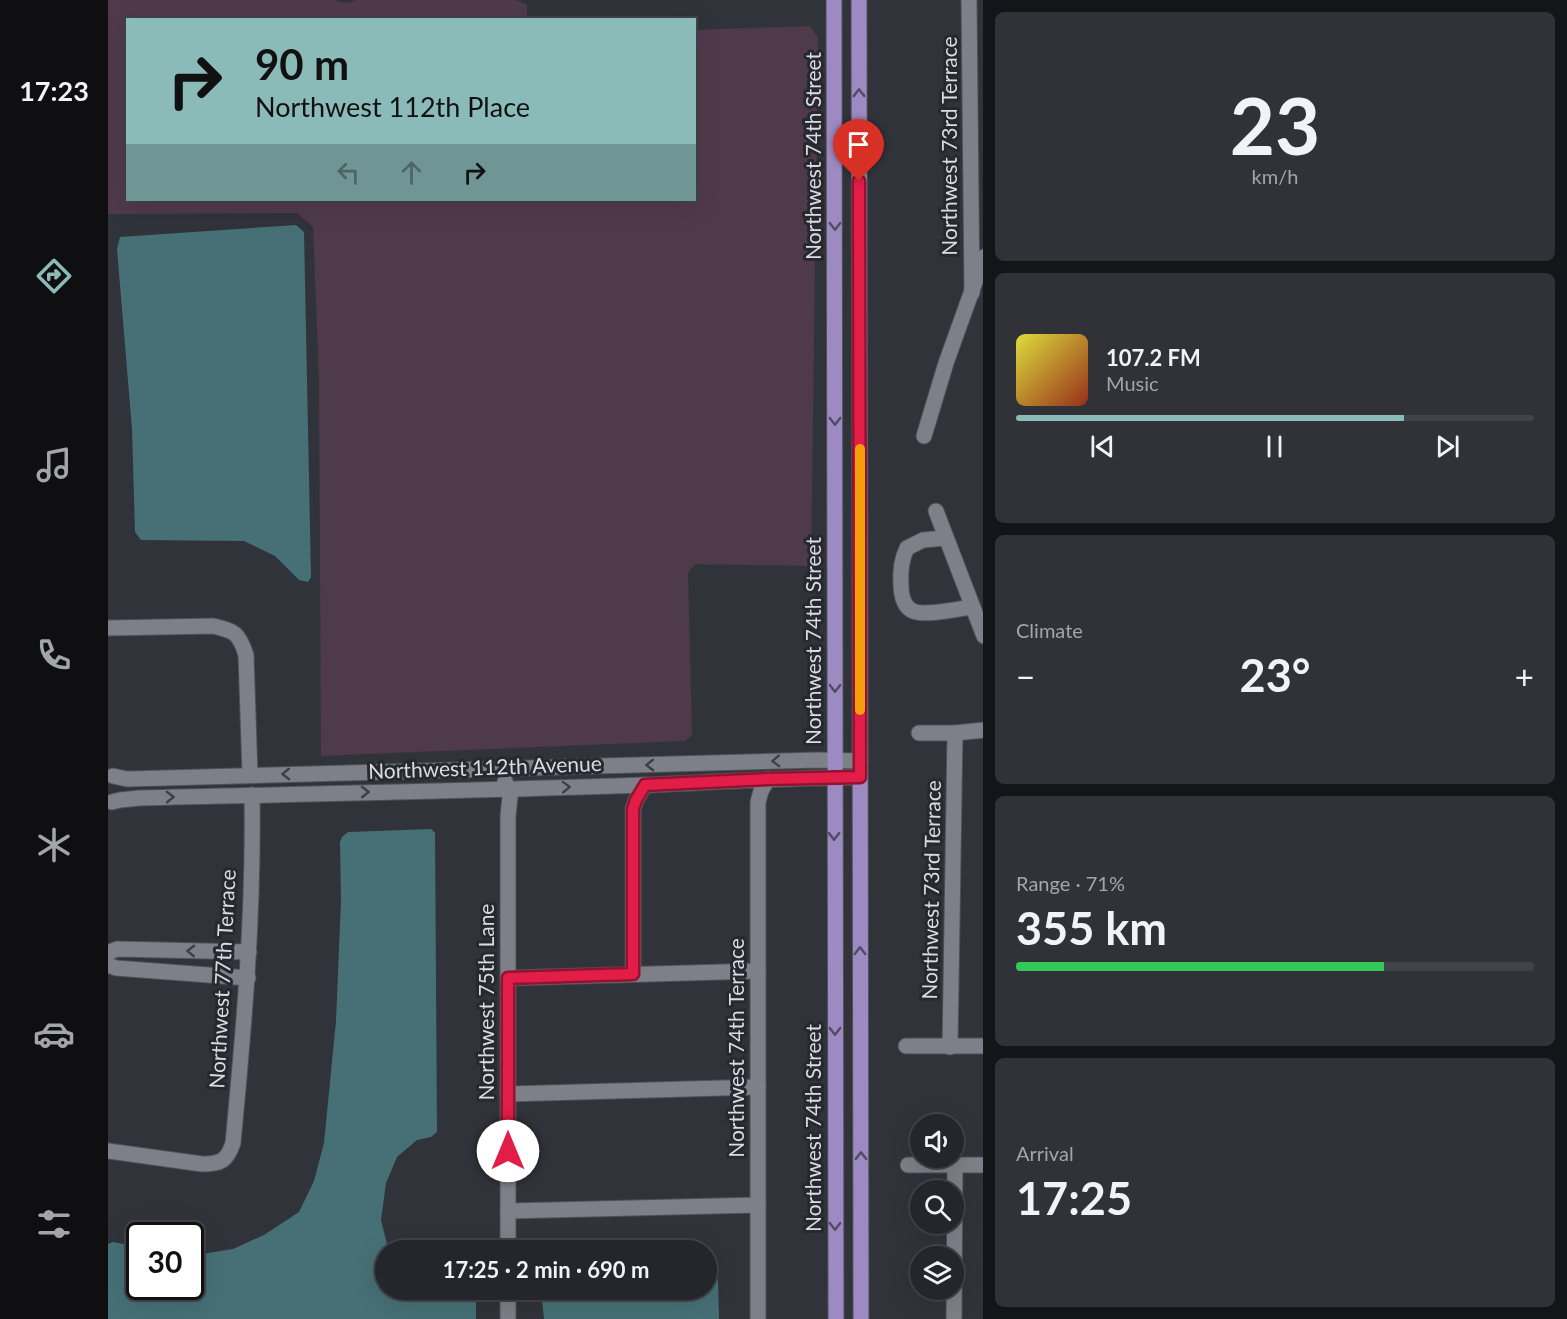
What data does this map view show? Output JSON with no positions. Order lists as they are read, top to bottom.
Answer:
{
  "streets": {
    "main road": ["Northwest 74th Street"],
    "street": [
      "Northwest 73rd Terrace",
      "Northwest 112th Avenue",
      "Northwest 77th Terrace",
      "Northwest 75th Lane",
      "Northwest 74th Terrace"
    ]
  },
  "crossings": [
    ["Northwest 74th Street", "Northwest 112th Avenue"],
    ["Northwest 112th Avenue", "Northwest 77th Terrace"],
    ["Northwest 112th Avenue", "Northwest 75th Lane"],
    ["Northwest 112th Avenue", "Northwest 74th Terrace"]
  ],
  "page": {
    "tabs": "17:23",
    "tile": [
      ["23", "km/h"],
      "Climate",
      ["Range · 71%", "355 km"],
      ["Arrival", "17:25"]
    ],
    "turn": ["90 m", "Northwest 112th Place"],
    "song": ["107.2 FM", "Music"],
    "heat": ["−", "23°", "+"],
    "limit": "30",
    "trip": "17:25 · 2 min · 690 m"
  }
}
